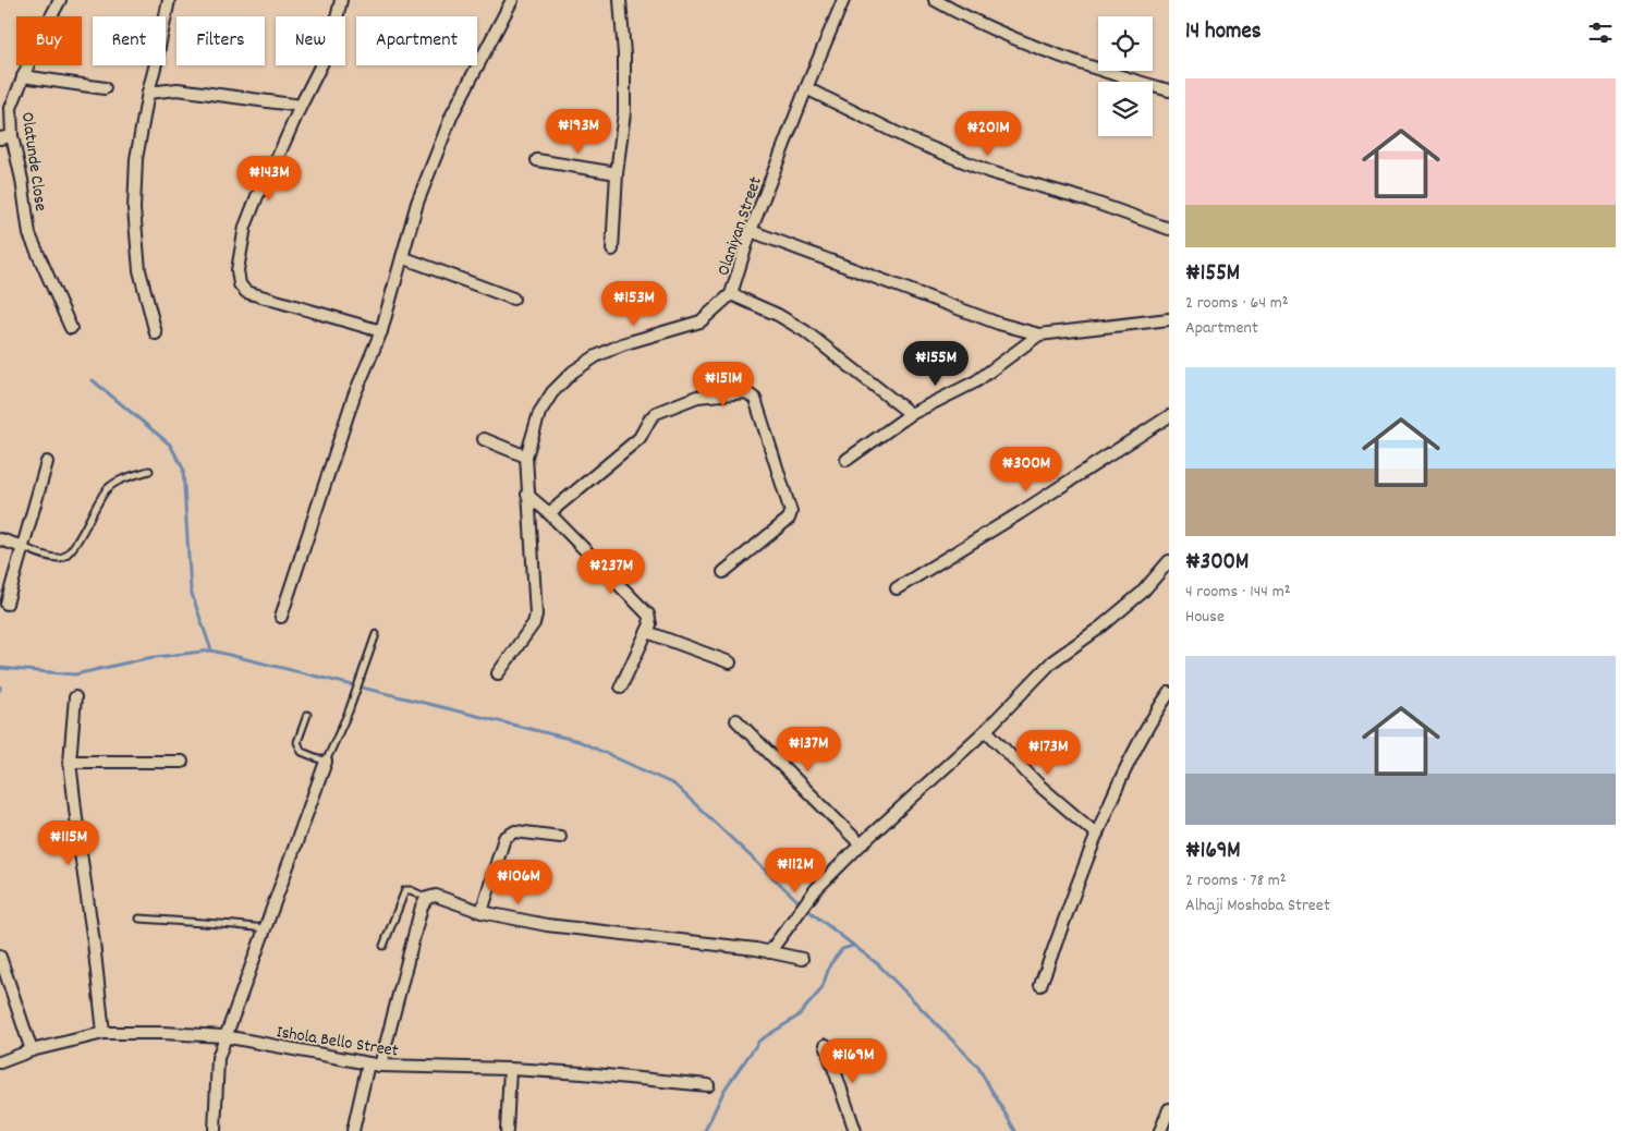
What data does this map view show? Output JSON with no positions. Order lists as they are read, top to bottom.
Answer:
{
  "streets": {
    "street": ["Olatunde Close", "Olaniyan Street", "Ishola Bello Street"]
  },
  "page": {
    "heading": "14 homes",
    "chip": [
      "Buy",
      "Rent",
      "Filters",
      "New",
      "Apartment"
    ],
    "list": [
      {
        "name": "₦155M",
        "note": "2 rooms · 64 m² · Apartment"
      },
      {
        "name": "₦300M",
        "note": "4 rooms · 144 m² · House"
      },
      {
        "name": "₦169M",
        "note": "2 rooms · 78 m² · Alhaji Moshoba Street"
      }
    ],
    "price": [
      "₦193M",
      "₦201M",
      "₦143M",
      "₦153M",
      "₦155M",
      "₦151M",
      "₦300M",
      "₦237M",
      "₦137M",
      "₦173M",
      "₦115M",
      "₦112M",
      "₦106M",
      "₦169M"
    ]
  }
}
